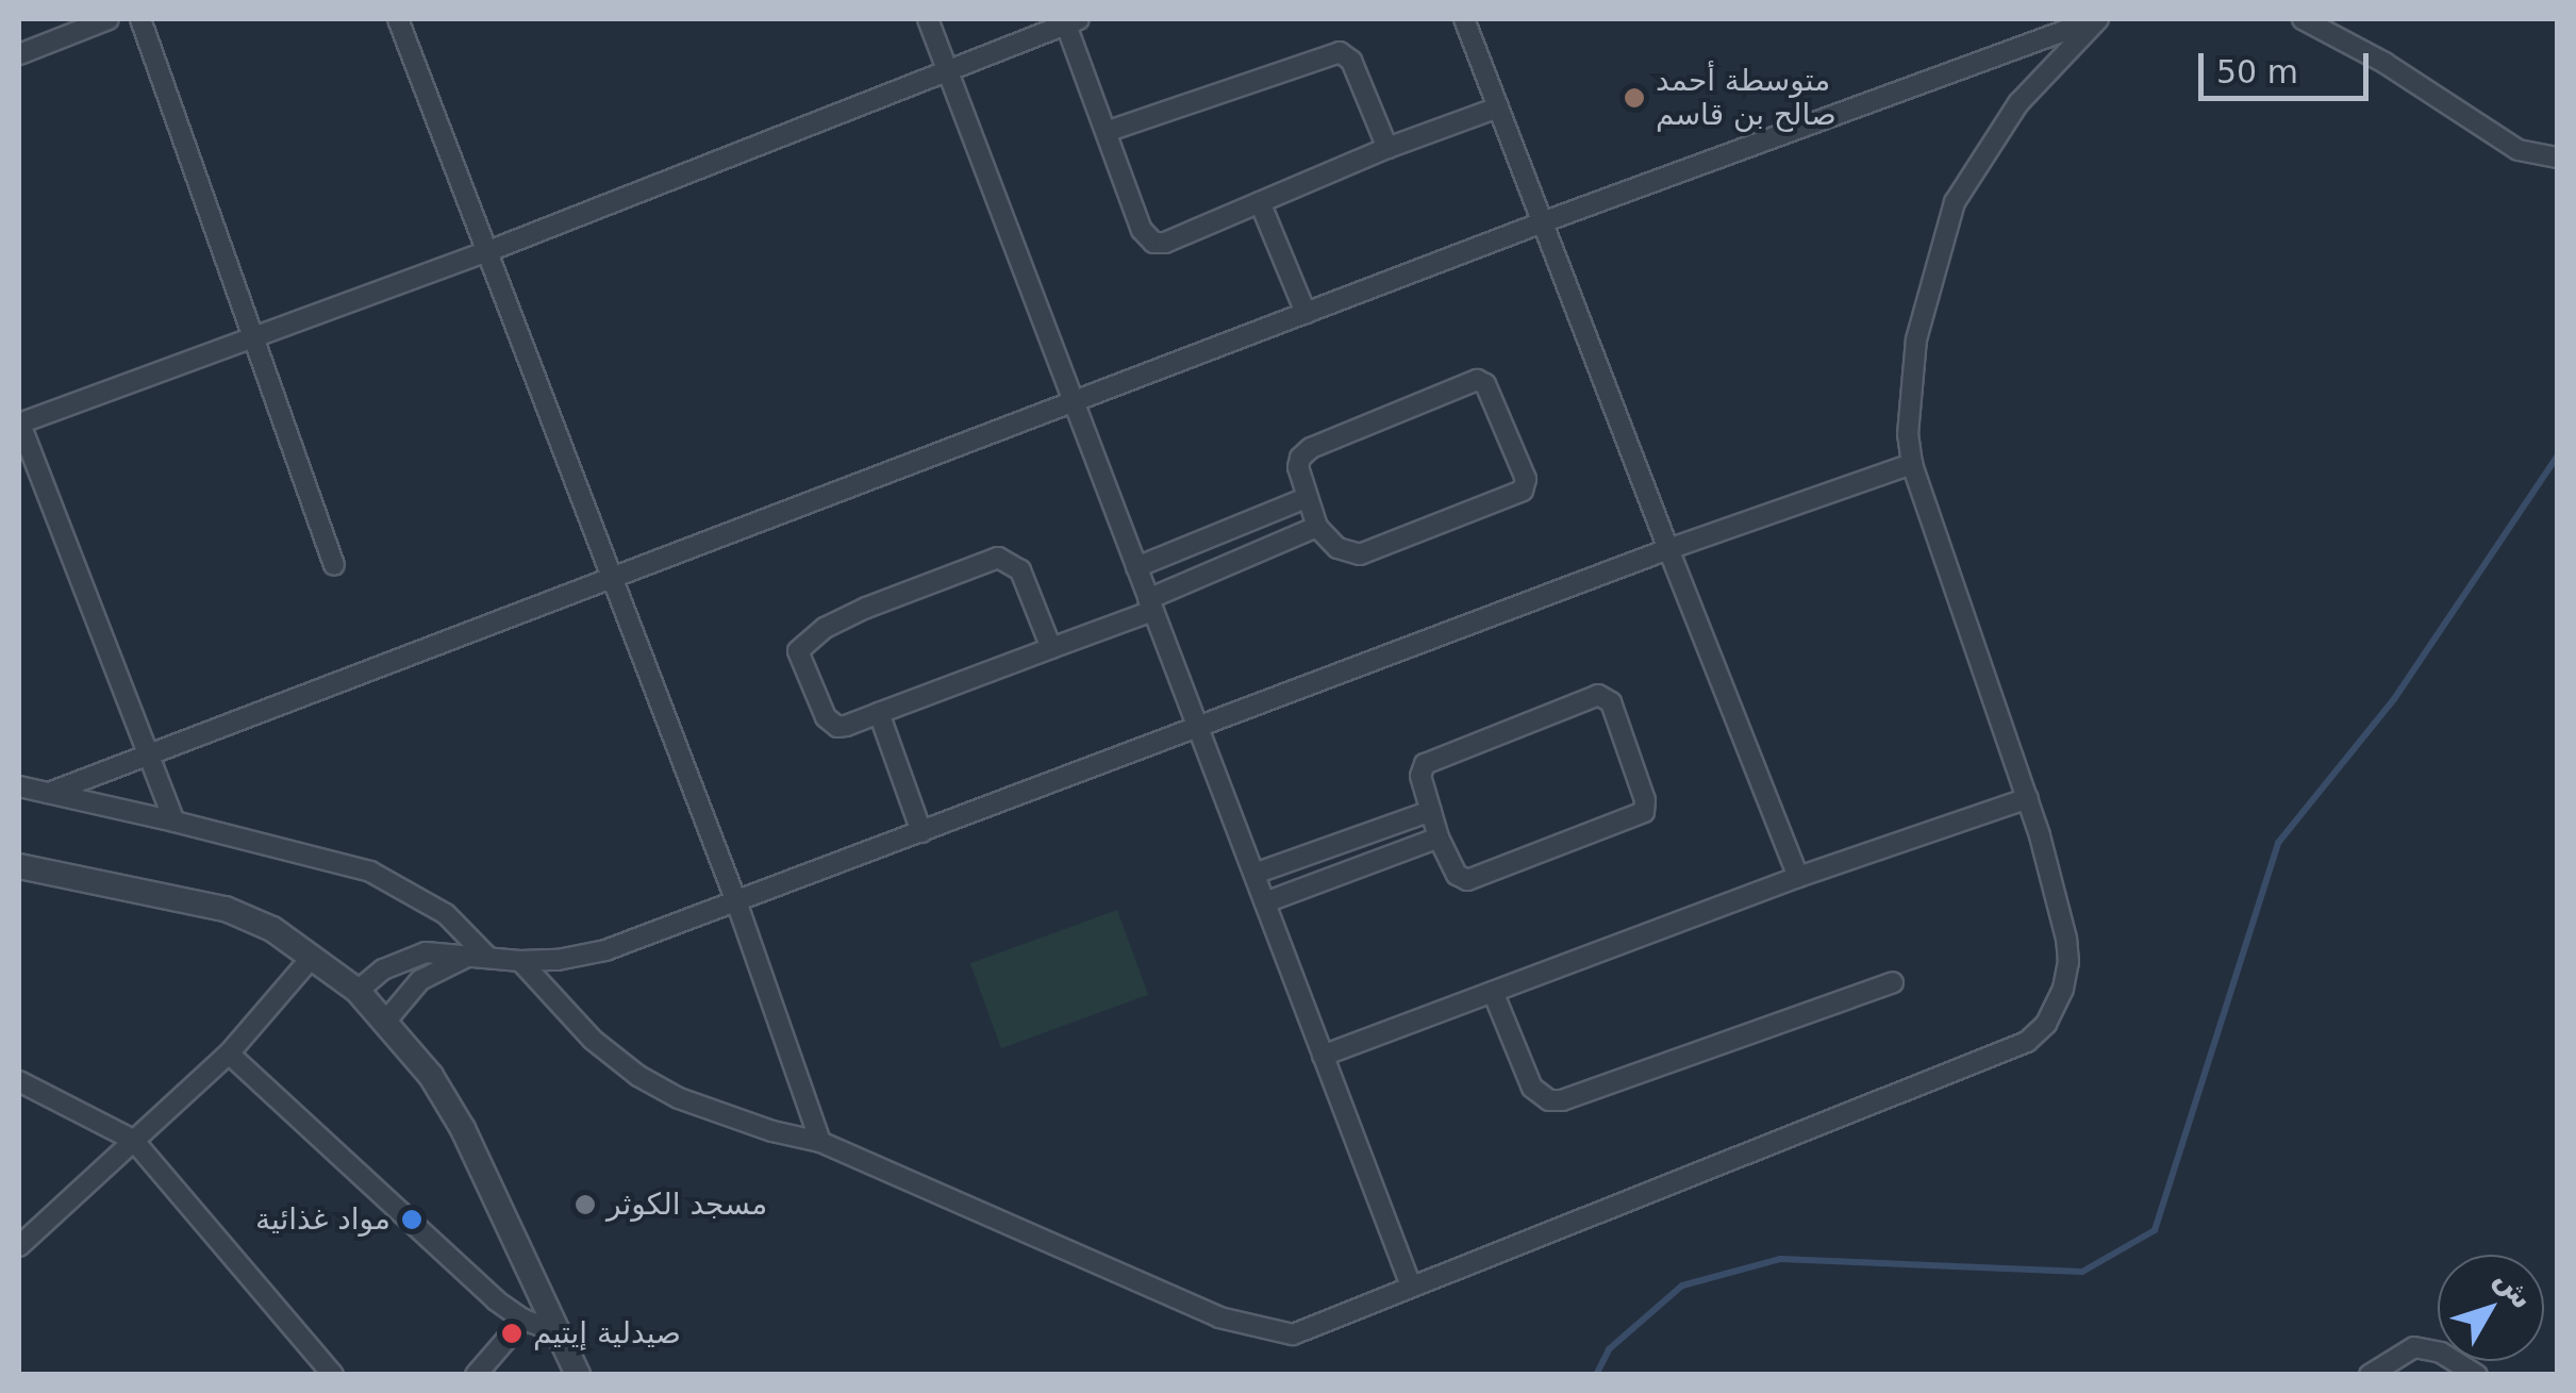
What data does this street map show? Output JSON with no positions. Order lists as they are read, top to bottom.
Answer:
{
  "places": [
    "متوسطة أحمد صالح بن قاسم",
    "مسجد الكوثر",
    "مواد غذائية",
    "صيدلية إيتيم"
  ],
  "scale_bar": "50 m",
  "north": "top right"
}
